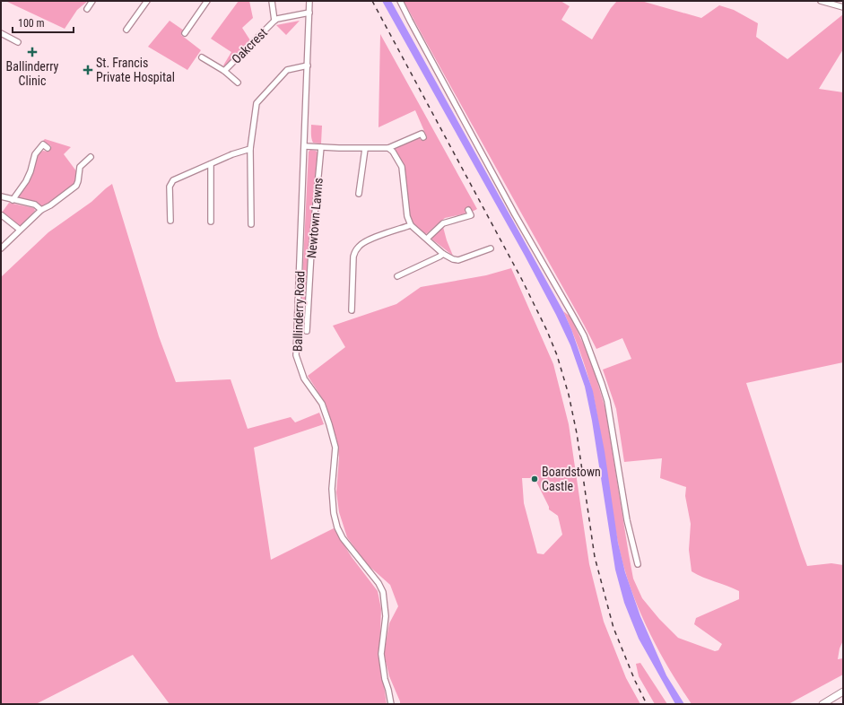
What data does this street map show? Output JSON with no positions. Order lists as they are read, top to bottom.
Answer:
{
  "streets": {
    "street": ["Oakcrest", "Newtown Lawns", "Ballinderry Road"]
  },
  "crossings": [
    ["Oakcrest", "Ballinderry Road"]
  ],
  "places": {
    "health": ["Ballinderry Clinic", "St. Francis Private Hospital"],
    "other": ["Boardstown Castle"]
  },
  "scale_bar": "100 m"
}
